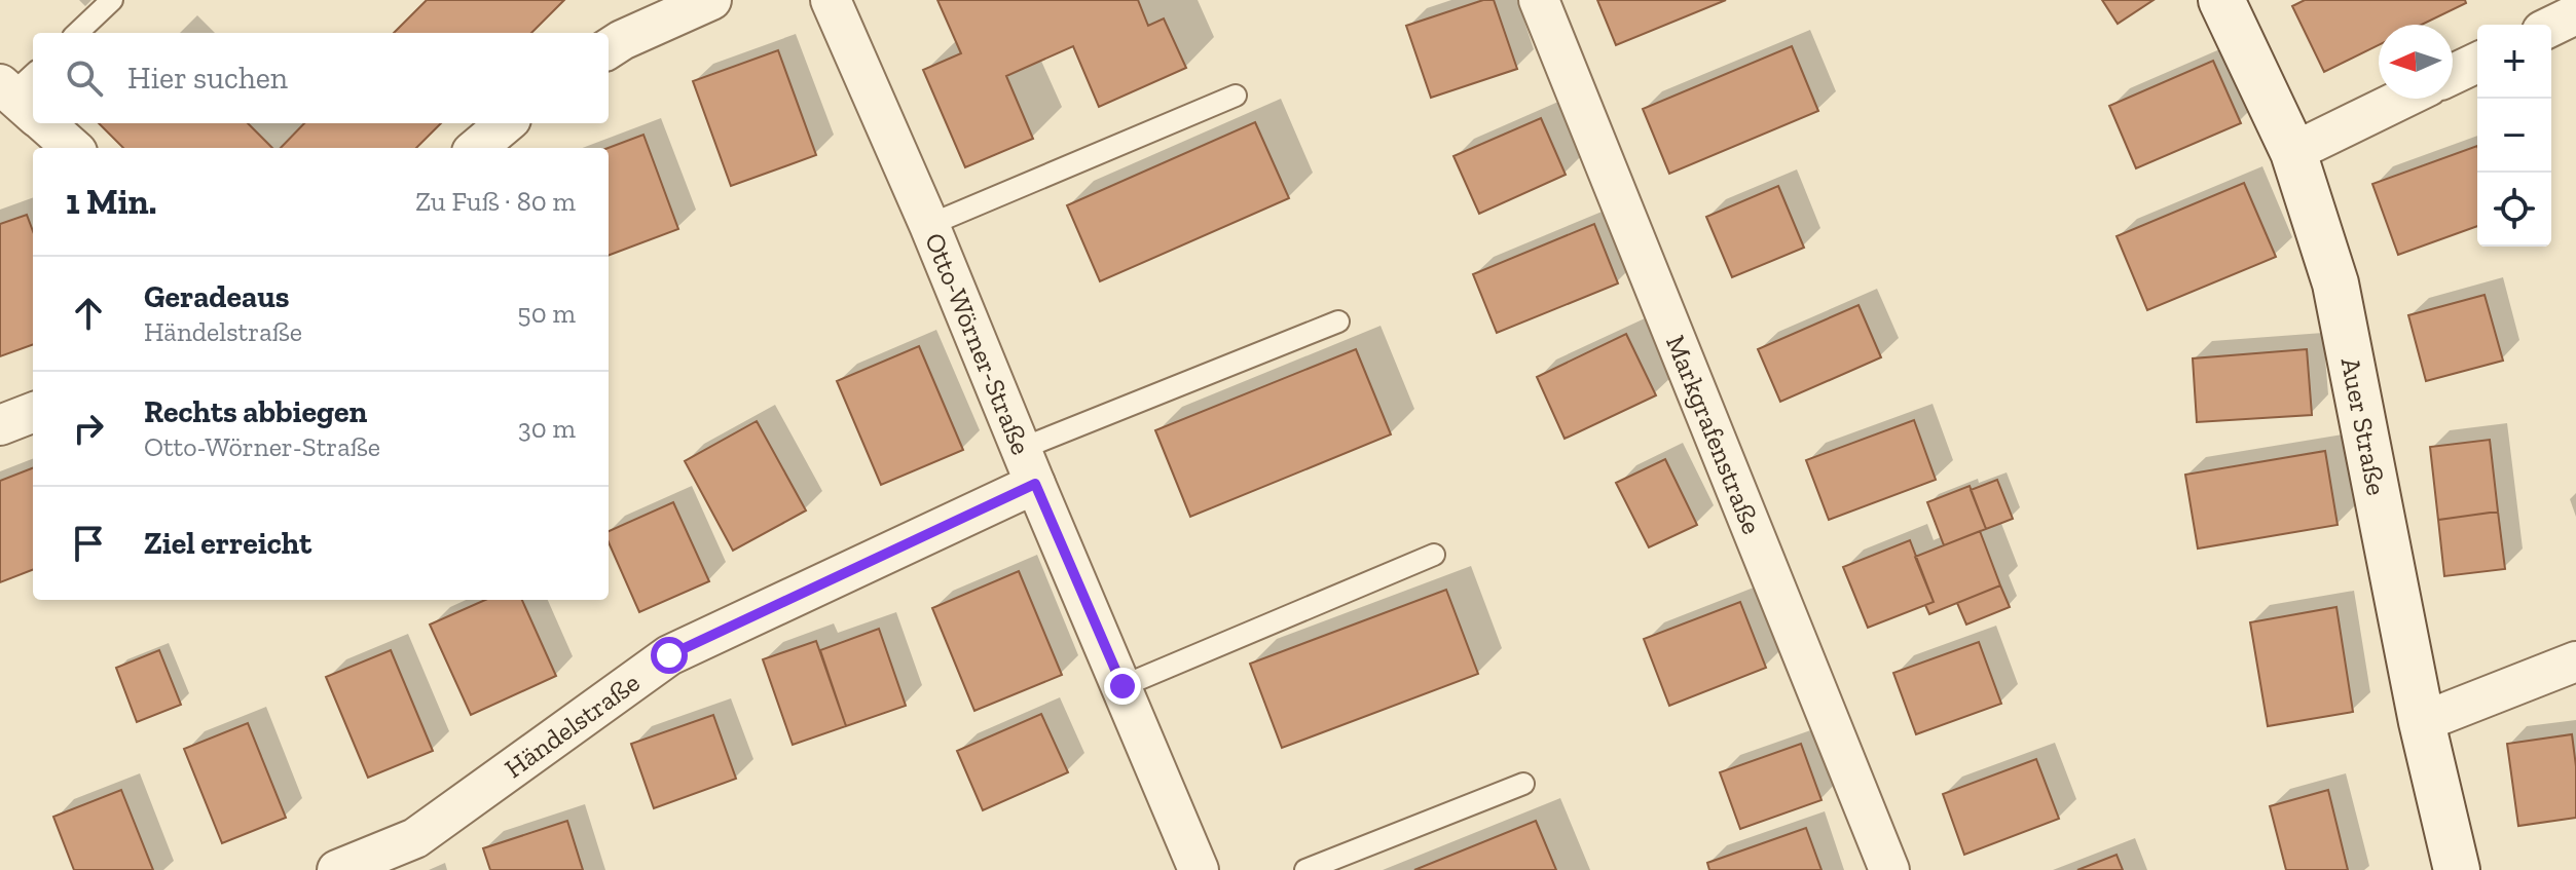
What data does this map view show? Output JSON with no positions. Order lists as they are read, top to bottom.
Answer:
{
  "streets": {
    "main road": ["Auer Straße"],
    "street": ["Otto-Wörner-Straße", "Markgrafenstraße", "Händelstraße"]
  },
  "crossings": [
    ["Otto-Wörner-Straße", "Händelstraße"]
  ],
  "north": "left",
  "page": {
    "map_buttons": ["+", "−"],
    "search": "Hier suchen",
    "heading": ["1 Min.", "Zu Fuß · 80 m"],
    "list": [
      ["Geradeaus", "Händelstraße", "50 m"],
      ["Rechts abbiegen", "Otto-Wörner-Straße", "30 m"],
      "Ziel erreicht"
    ]
  }
}
